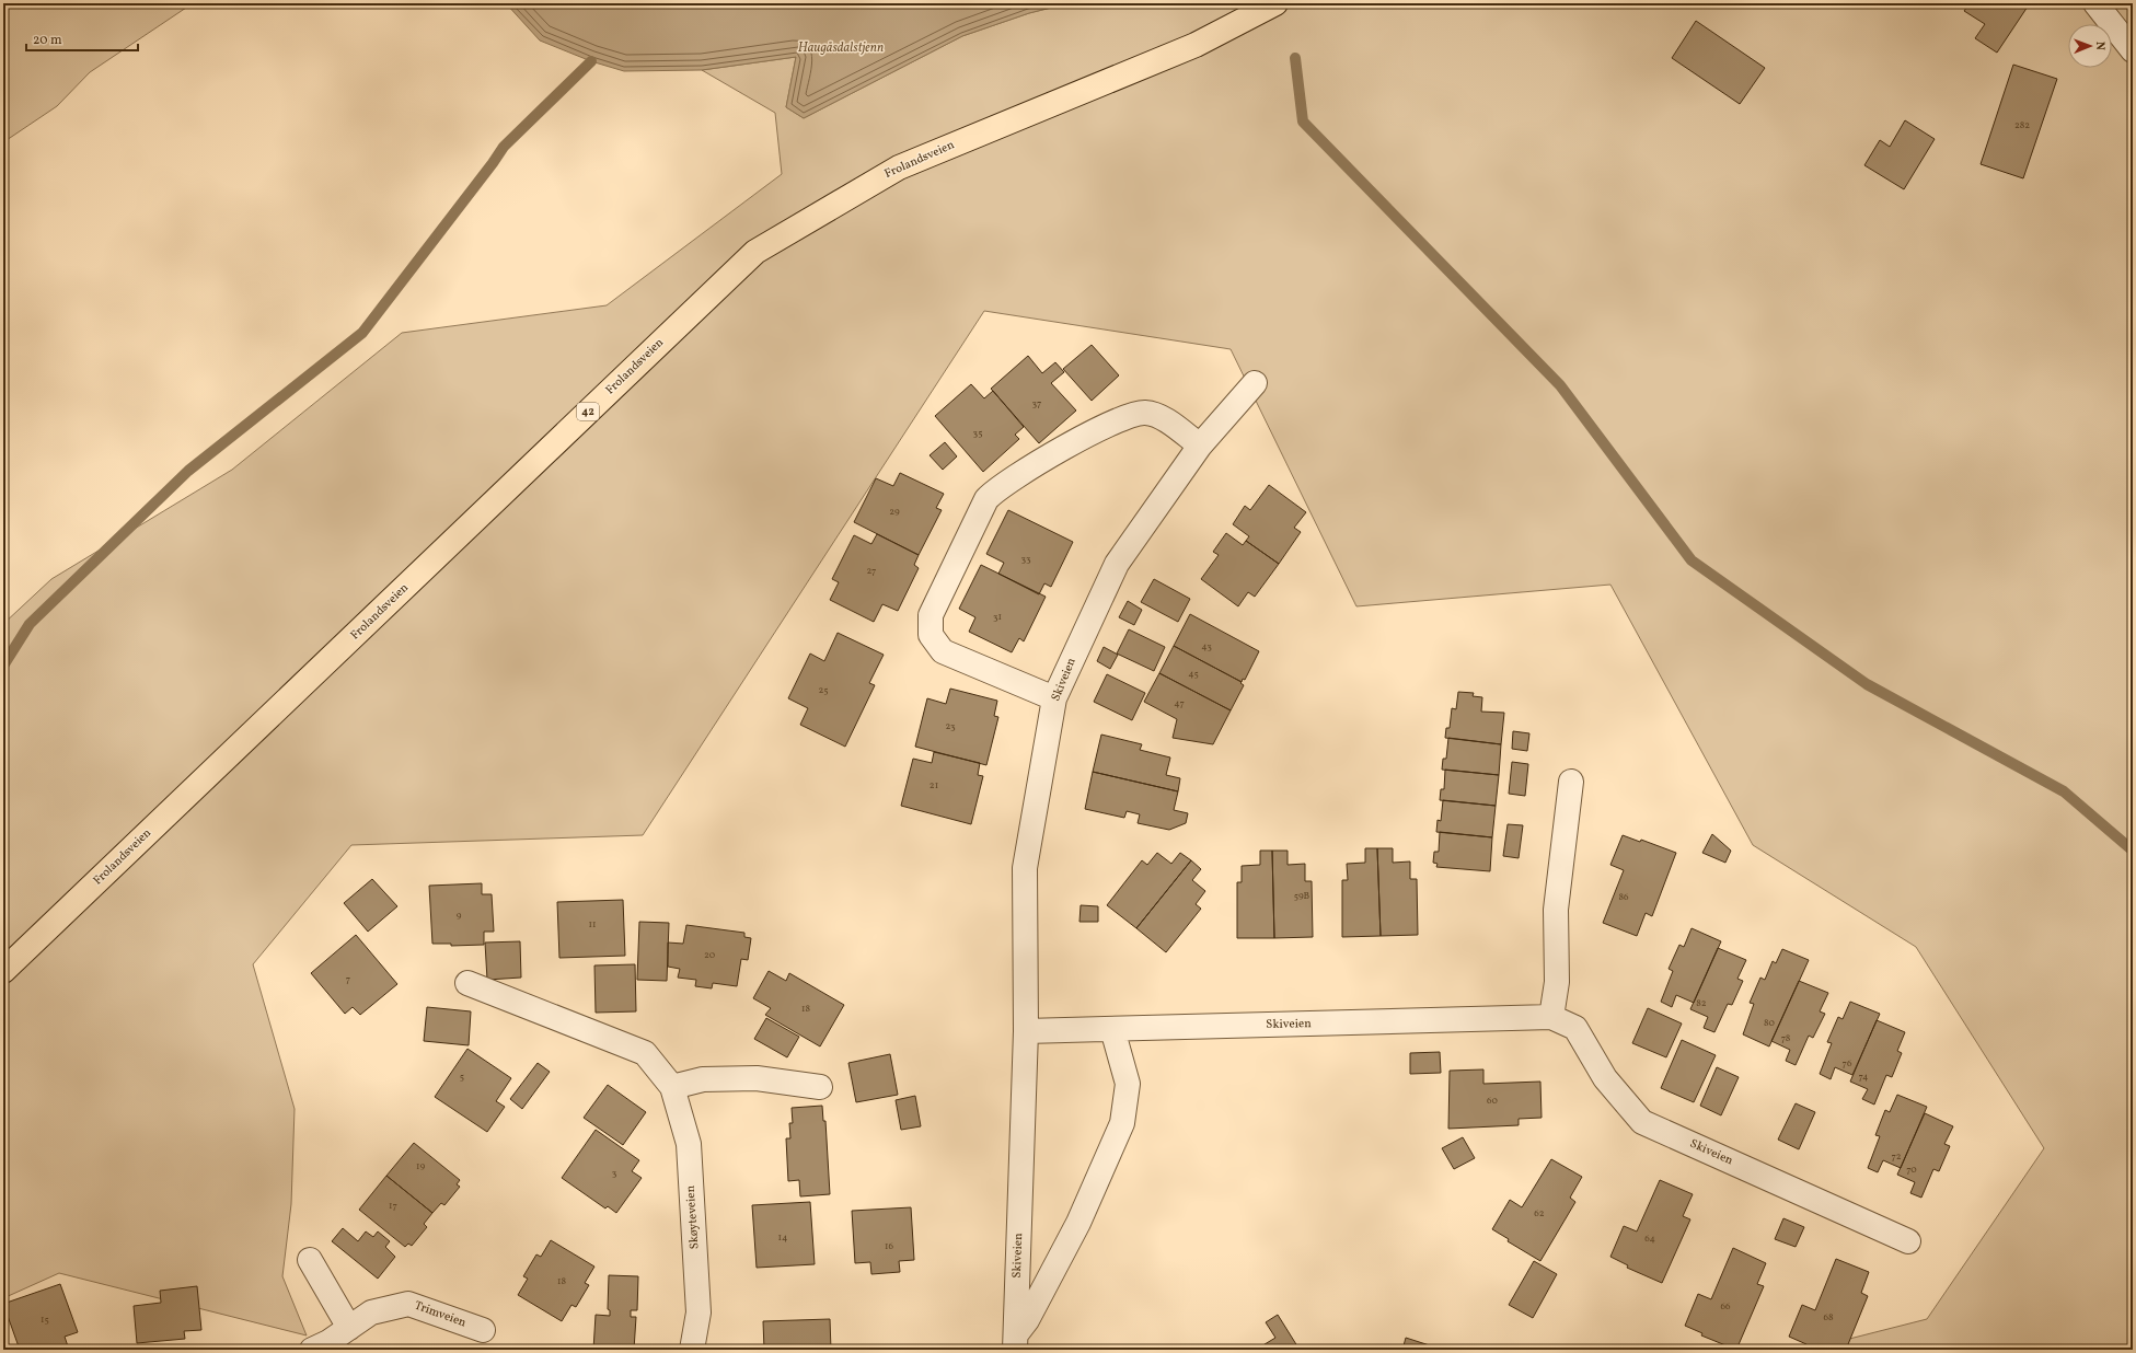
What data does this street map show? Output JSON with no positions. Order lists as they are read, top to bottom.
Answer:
{
  "streets": {
    "main road": ["Frolandsveien", "42"],
    "street": ["Skiveien", "Skøyteveien", "Trimveien"]
  },
  "water": ["Haugåsdalstjenn"],
  "house_numbers": [
    "282",
    "37",
    "35",
    "29",
    "33",
    "27",
    "31",
    "43",
    "45",
    "25",
    "47",
    "23",
    "21",
    "59B",
    "86",
    "9",
    "11",
    "20",
    "7",
    "82",
    "18",
    "80",
    "78",
    "76",
    "5",
    "74",
    "60",
    "72",
    "19",
    "70",
    "3",
    "17",
    "62",
    "14",
    "64",
    "16",
    "18",
    "66",
    "68",
    "15"
  ],
  "scale_bar": "20 m",
  "north": "right"
}
